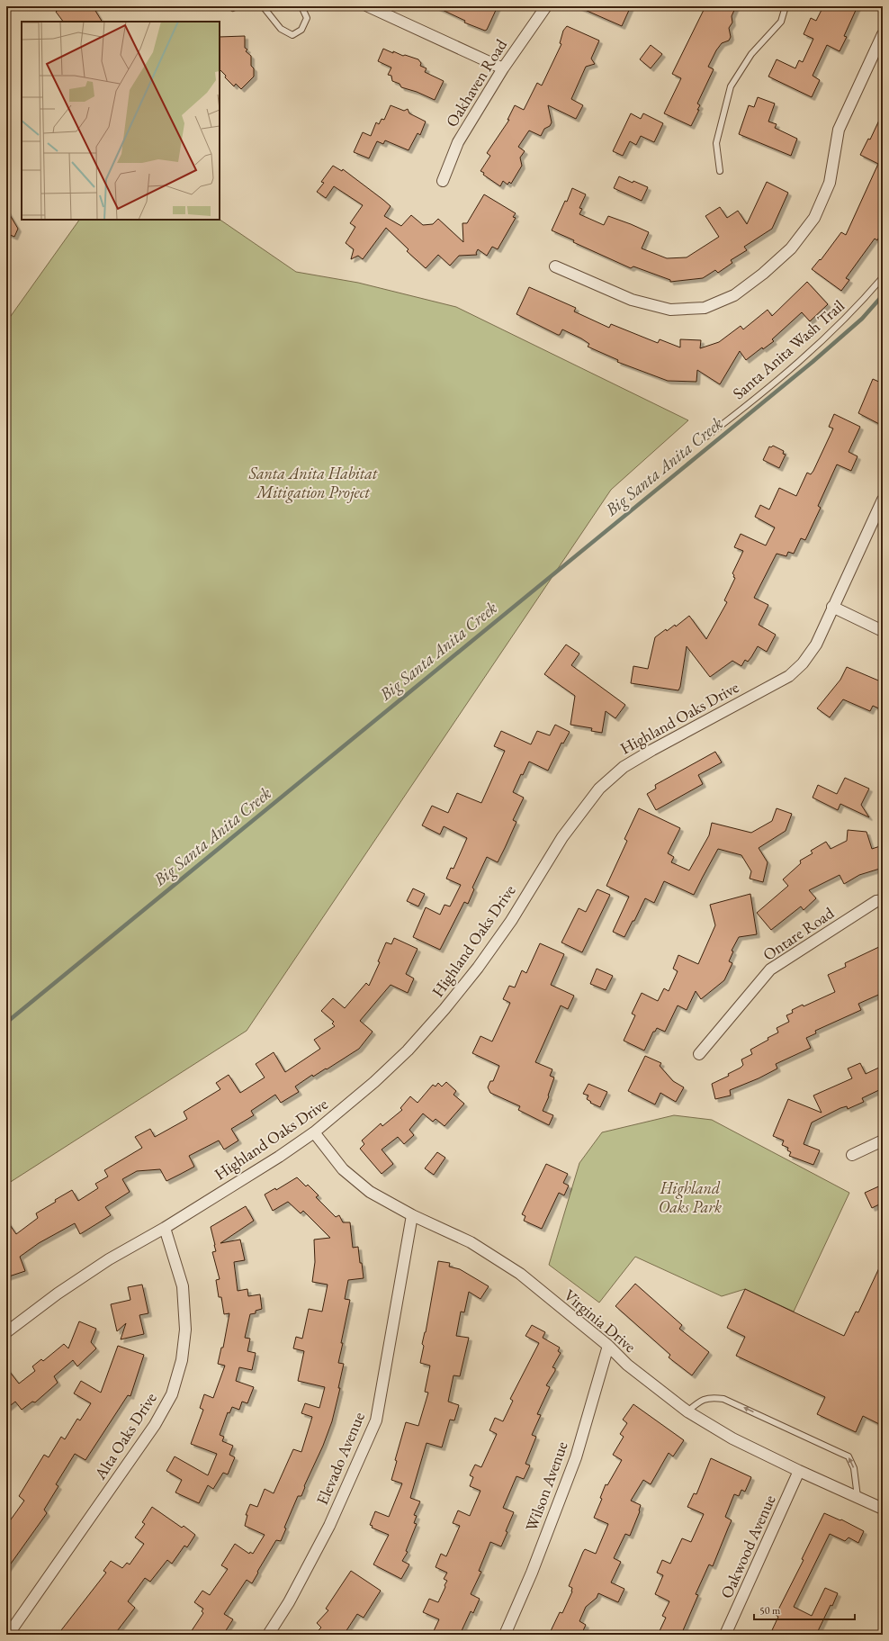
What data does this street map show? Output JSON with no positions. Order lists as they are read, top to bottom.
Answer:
{
  "streets": {
    "street": [
      "Oakhaven Road",
      "Highland Oaks Drive",
      "Ontare Road",
      "Virginia Drive",
      "Alta Oaks Drive",
      "Elevado Avenue",
      "Wilson Avenue",
      "Oakwood Avenue"
    ],
    "lane": ["Santa Anita Wash Trail"]
  },
  "crossings": [
    ["Highland Oaks Drive", "Virginia Drive"],
    ["Highland Oaks Drive", "Alta Oaks Drive"],
    ["Virginia Drive", "Elevado Avenue"],
    ["Virginia Drive", "Wilson Avenue"],
    ["Virginia Drive", "Oakwood Avenue"]
  ],
  "water": ["Big Santa Anita Creek"],
  "parks": ["Santa Anita Habitat Mitigation Project", "Highland Oaks Park"],
  "scale_bar": "50 m"
}
